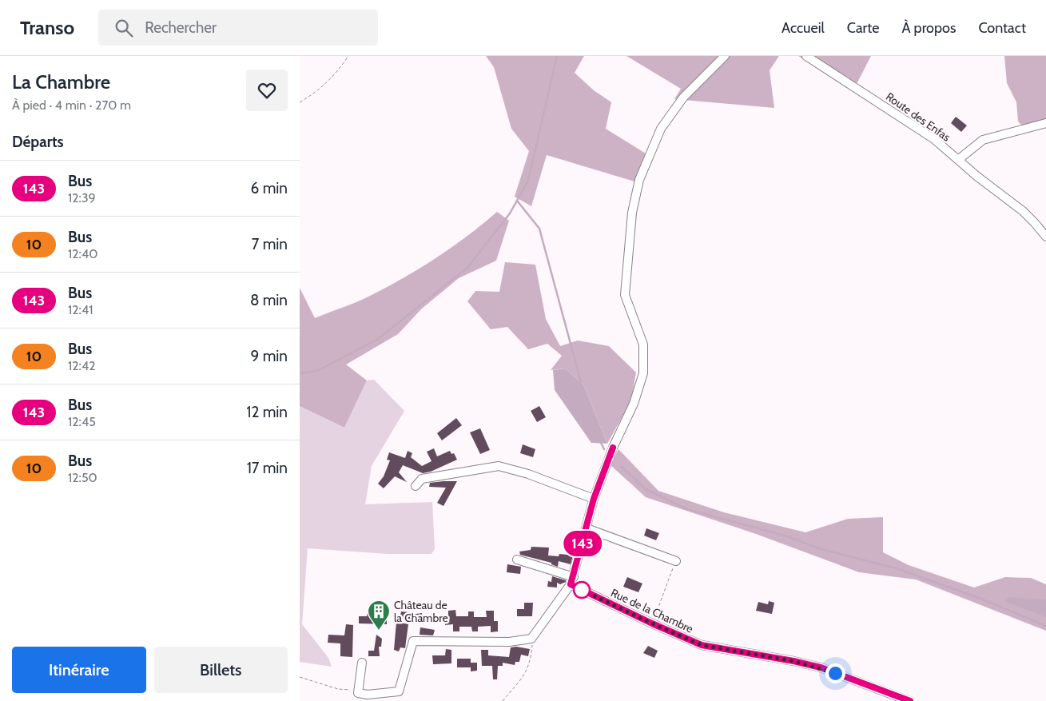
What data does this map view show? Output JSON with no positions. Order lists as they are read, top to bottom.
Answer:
{
  "streets": {
    "street": ["Route des Enfas", "Rue de la Chambre"]
  },
  "places": {
    "building": ["Château de la Chambre"]
  },
  "lines": ["bus line 143"],
  "page": {
    "header": "Transo",
    "search": "Rechercher",
    "nav": [
      "Accueil",
      "Carte",
      "À propos",
      "Contact"
    ],
    "heading": [
      ["La Chambre", "À pied · 4 min · 270 m"],
      "Départs"
    ],
    "on_map": "143",
    "list": [
      {
        "mark": "143",
        "name": "Bus",
        "note": "12:39",
        "value": "6 min"
      },
      {
        "mark": "10",
        "name": "Bus",
        "note": "12:40",
        "value": "7 min"
      },
      {
        "mark": "143",
        "name": "Bus",
        "note": "12:41",
        "value": "8 min"
      },
      {
        "mark": "10",
        "name": "Bus",
        "note": "12:42",
        "value": "9 min"
      },
      {
        "mark": "143",
        "name": "Bus",
        "note": "12:45",
        "value": "12 min"
      },
      {
        "mark": "10",
        "name": "Bus",
        "note": "12:50",
        "value": "17 min"
      }
    ],
    "buttons": ["Itinéraire", "Billets"]
  }
}
